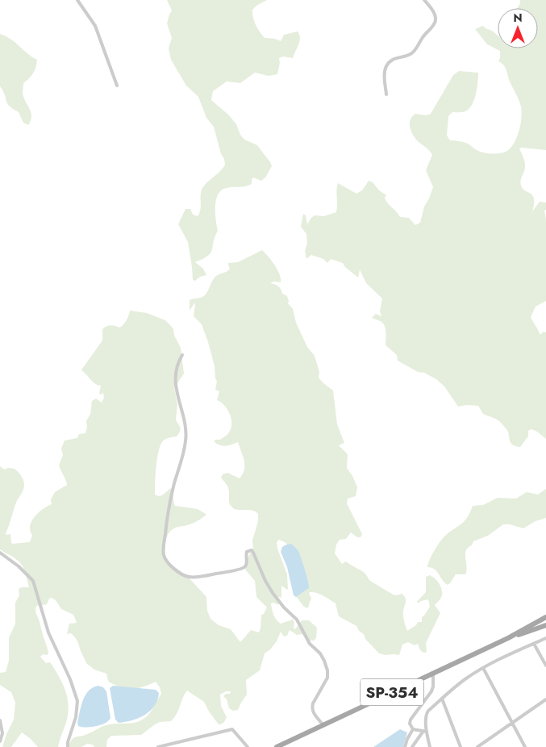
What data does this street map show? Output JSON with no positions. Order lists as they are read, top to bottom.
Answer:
{
  "streets": {
    "main road": ["SP-354"]
  },
  "north": "top"
}
